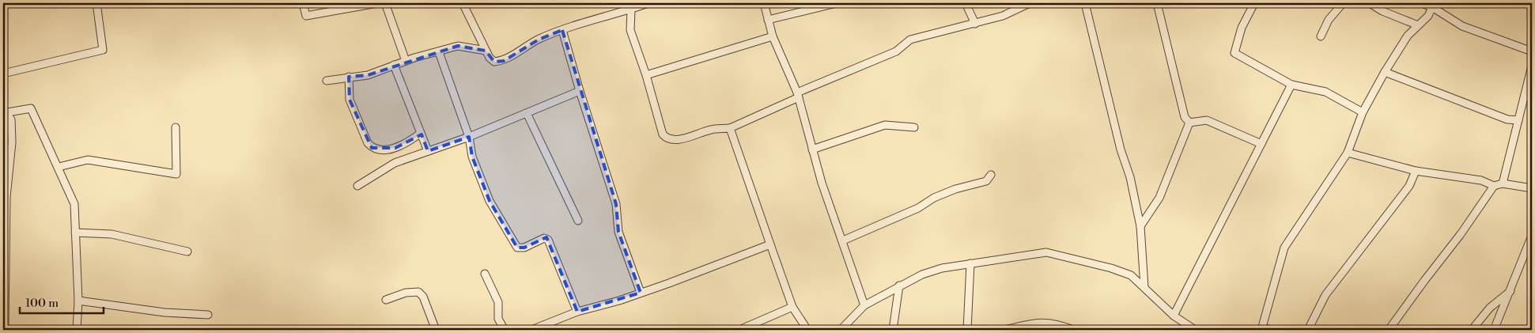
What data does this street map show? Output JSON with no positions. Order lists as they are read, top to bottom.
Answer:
{
  "scale_bar": "100 m"
}
